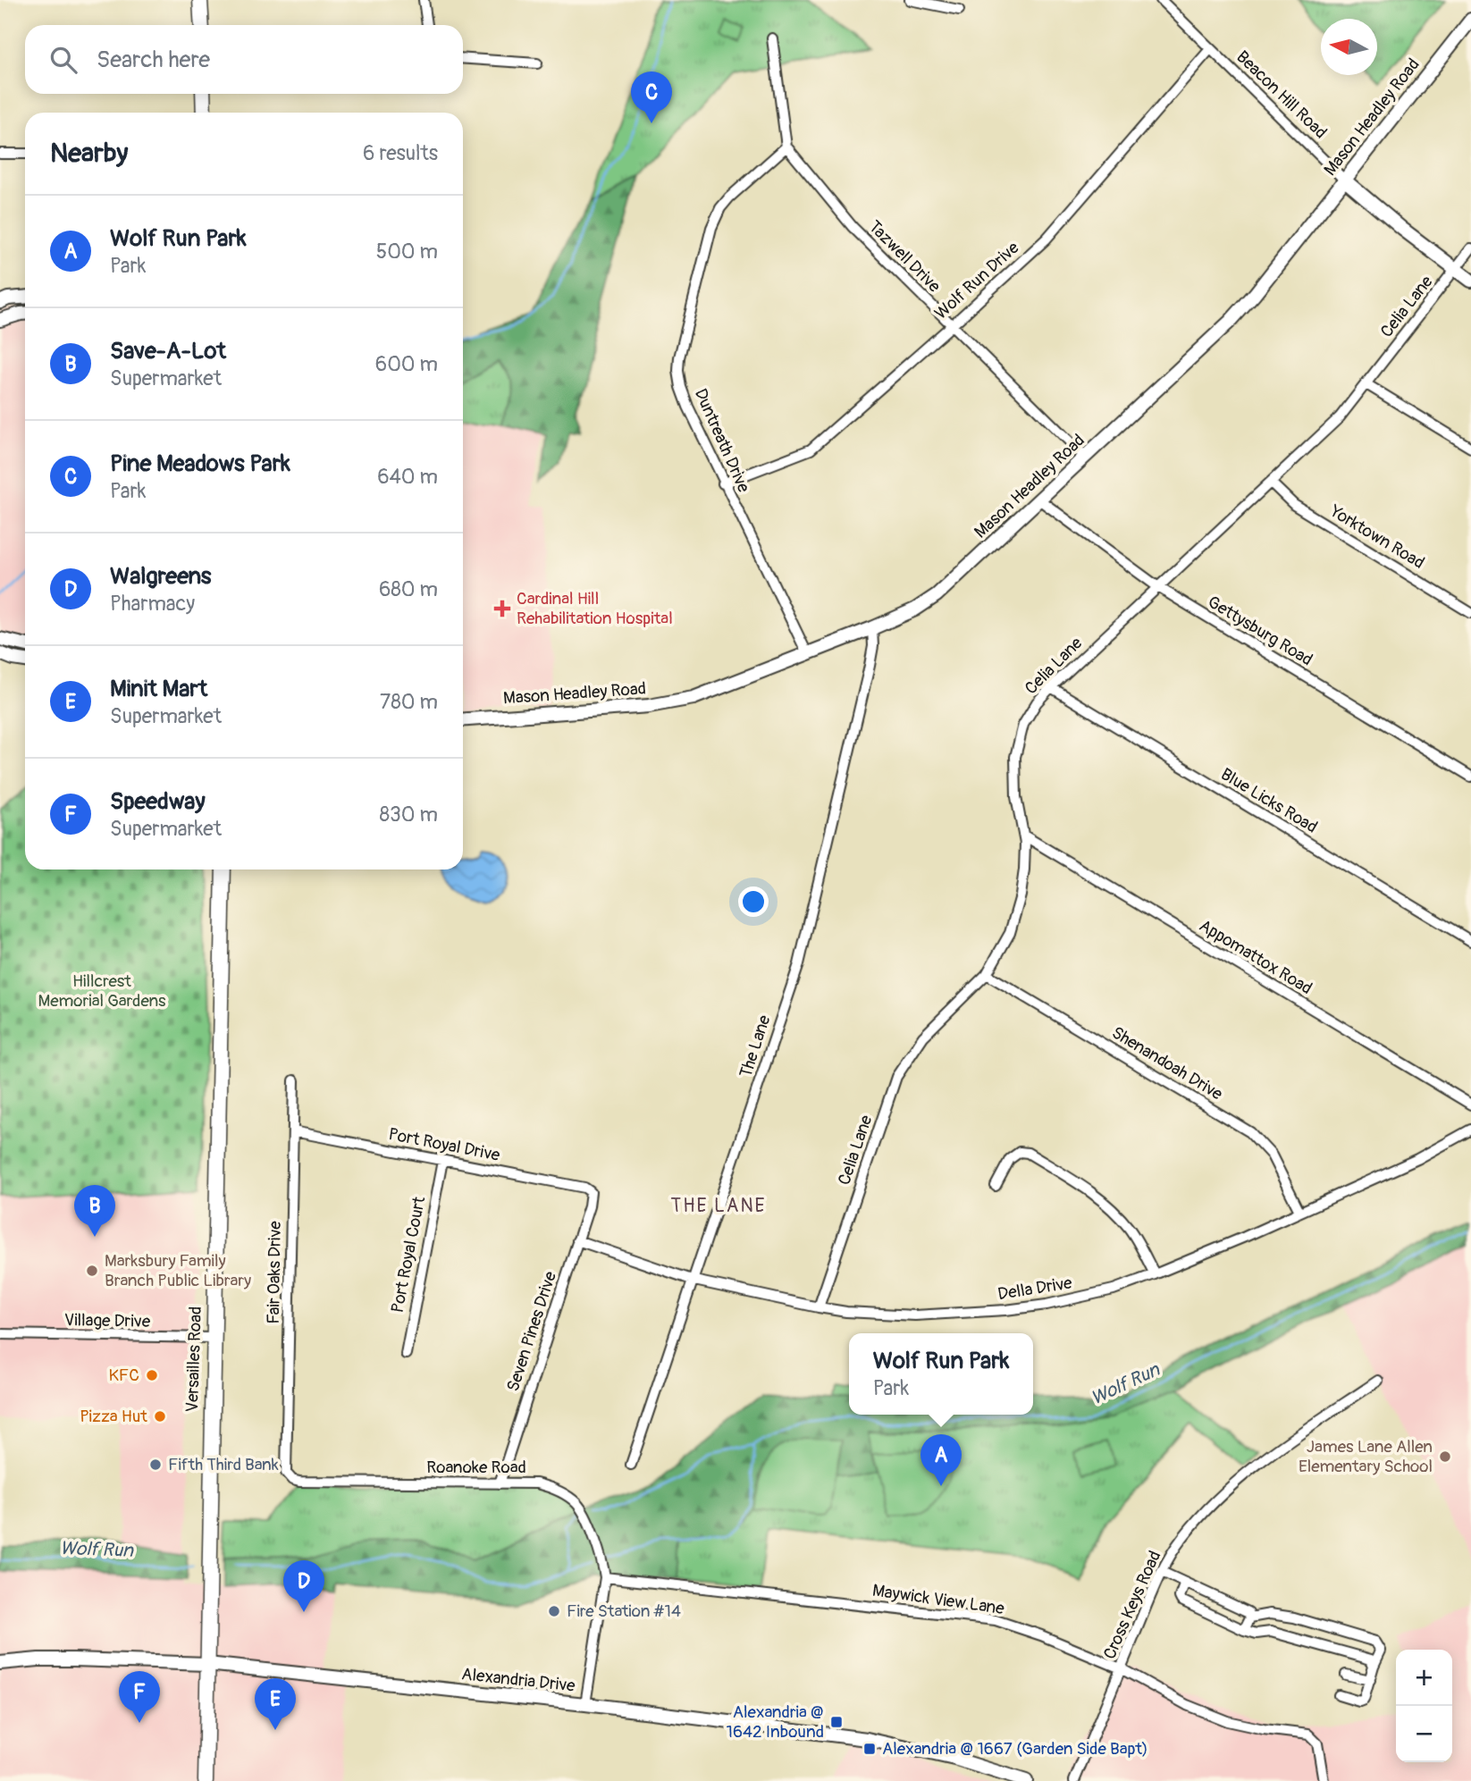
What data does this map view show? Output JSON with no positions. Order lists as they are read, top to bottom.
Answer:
{
  "streets": {
    "main road": [
      "Beacon Hill Road",
      "Mason Headley Road",
      "Versailles Road",
      "Alexandria Drive"
    ],
    "street": [
      "Tazwell Drive",
      "Wolf Run Drive",
      "Celia Lane",
      "Duntreath Drive",
      "Yorktown Road",
      "Gettysburg Road",
      "Blue Licks Road",
      "Appomattox Road",
      "The Lane",
      "Shenandoah Drive",
      "Port Royal Drive",
      "Port Royal Court",
      "Fair Oaks Drive",
      "Della Drive",
      "Village Drive",
      "Seven Pines Drive",
      "Roanoke Road",
      "Maywick View Lane",
      "Cross Keys Road"
    ]
  },
  "crossings": [
    ["Beacon Hill Road", "Mason Headley Road"],
    ["Beacon Hill Road", "Wolf Run Drive"],
    ["Beacon Hill Road", "Celia Lane"],
    ["Mason Headley Road", "Tazwell Drive"],
    ["Mason Headley Road", "Duntreath Drive"],
    ["Mason Headley Road", "Gettysburg Road"],
    ["Mason Headley Road", "The Lane"],
    ["Tazwell Drive", "Wolf Run Drive"],
    ["Tazwell Drive", "Duntreath Drive"],
    ["Wolf Run Drive", "Duntreath Drive"],
    ["Celia Lane", "Yorktown Road"],
    ["Celia Lane", "Gettysburg Road"],
    ["Celia Lane", "Blue Licks Road"],
    ["Celia Lane", "Appomattox Road"],
    ["Celia Lane", "Shenandoah Drive"],
    ["Celia Lane", "Della Drive"],
    ["The Lane", "Della Drive"],
    ["Shenandoah Drive", "Della Drive"],
    ["Port Royal Drive", "Port Royal Court"],
    ["Port Royal Drive", "Fair Oaks Drive"],
    ["Port Royal Drive", "Seven Pines Drive"],
    ["Fair Oaks Drive", "Roanoke Road"],
    ["Della Drive", "Seven Pines Drive"],
    ["Village Drive", "Versailles Road"],
    ["Seven Pines Drive", "Roanoke Road"],
    ["Versailles Road", "Alexandria Drive"],
    ["Roanoke Road", "Maywick View Lane"],
    ["Roanoke Road", "Alexandria Drive"],
    ["Maywick View Lane", "Cross Keys Road"]
  ],
  "districts": ["THE LANE"],
  "water": ["Wolf Run"],
  "parks": ["Hillcrest Memorial Gardens"],
  "places": {
    "health": ["Cardinal Hill Rehabilitation Hospital"],
    "other": [
      "Marksbury Family Branch Public Library",
      "KFC",
      "Pizza Hut",
      "James Lane Allen Elementary School",
      "Fifth Third Bank",
      "Fire Station #14"
    ],
    "transit": ["Alexandria @ 1642 Inbound", "Alexandria @ 1667 (Garden Side Bapt)"]
  },
  "north": "left",
  "page": {
    "search": "Search here",
    "pins": [
      "C",
      "B",
      "A",
      "D",
      "F",
      "E"
    ],
    "heading": ["Nearby", "6 results"],
    "list": [
      {
        "mark": "A",
        "name": "Wolf Run Park",
        "note": "Park",
        "value": "500 m"
      },
      {
        "mark": "B",
        "name": "Save-A-Lot",
        "note": "Supermarket",
        "value": "600 m"
      },
      {
        "mark": "C",
        "name": "Pine Meadows Park",
        "note": "Park",
        "value": "640 m"
      },
      {
        "mark": "D",
        "name": "Walgreens",
        "note": "Pharmacy",
        "value": "680 m"
      },
      {
        "mark": "E",
        "name": "Minit Mart",
        "note": "Supermarket",
        "value": "780 m"
      },
      {
        "mark": "F",
        "name": "Speedway",
        "note": "Supermarket",
        "value": "830 m"
      }
    ],
    "popup": ["Wolf Run Park", "Park"],
    "map_buttons": ["+", "−"]
  }
}
